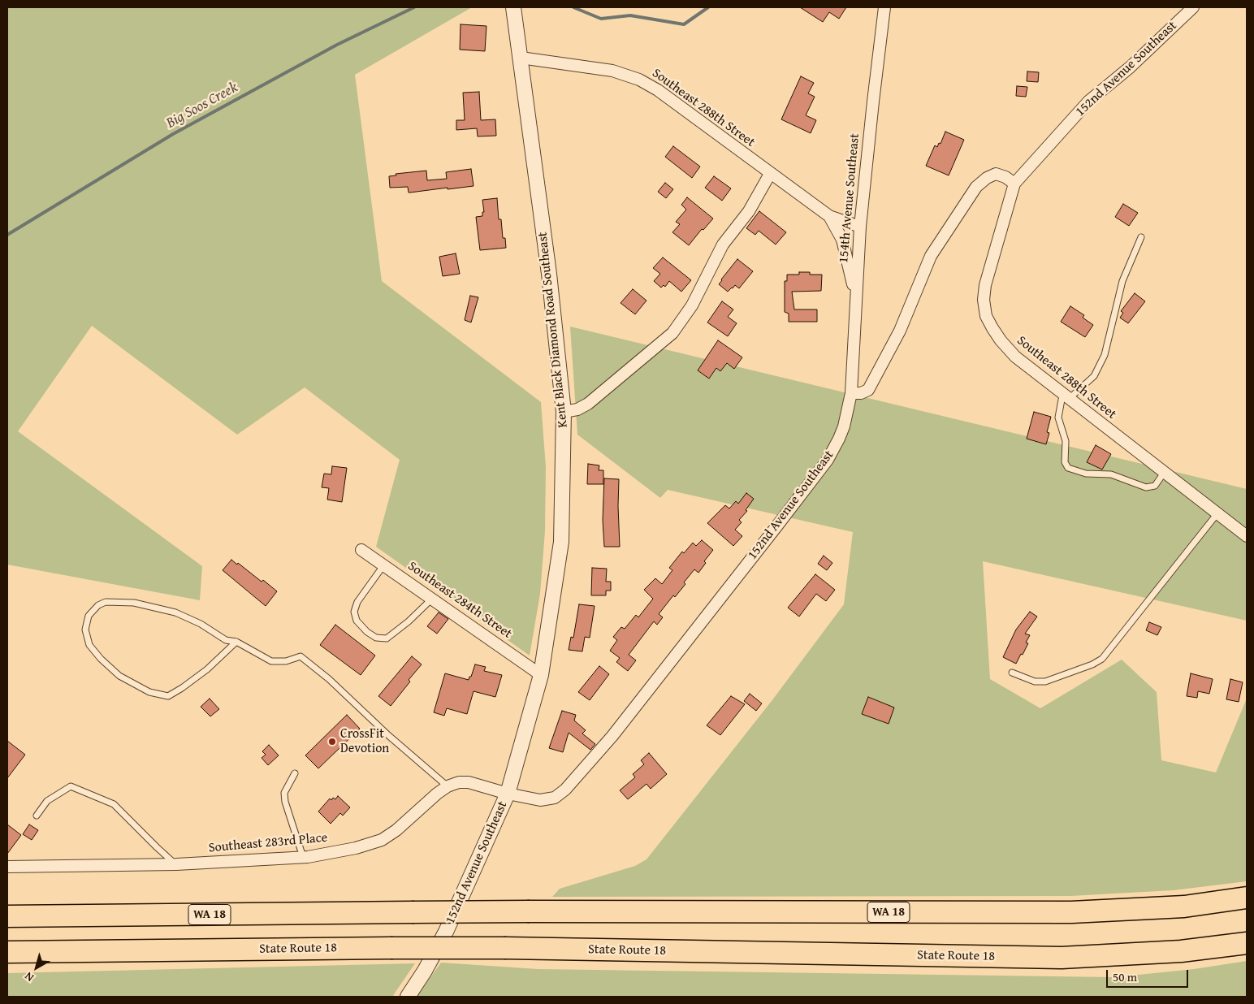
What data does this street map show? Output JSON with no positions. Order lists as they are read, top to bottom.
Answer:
{
  "streets": {
    "highway": ["WA 18", "State Route 18"],
    "street": [
      "152nd Avenue Southeast",
      "Southeast 288th Street",
      "154th Avenue Southeast",
      "Kent Black Diamond Road Southeast",
      "Southeast 284th Street",
      "Southeast 283rd Place"
    ]
  },
  "crossings": [
    ["152nd Avenue Southeast", "Southeast 288th Street"],
    ["152nd Avenue Southeast", "154th Avenue Southeast"],
    ["152nd Avenue Southeast", "Kent Black Diamond Road Southeast"],
    ["152nd Avenue Southeast", "Southeast 283rd Place"],
    ["Southeast 288th Street", "154th Avenue Southeast"],
    ["Southeast 288th Street", "Kent Black Diamond Road Southeast"],
    ["Kent Black Diamond Road Southeast", "Southeast 284th Street"],
    ["Kent Black Diamond Road Southeast", "Southeast 283rd Place"]
  ],
  "water": ["Big Soos Creek"],
  "places": ["CrossFit Devotion"],
  "scale_bar": "50 m",
  "north": "bottom left"
}
